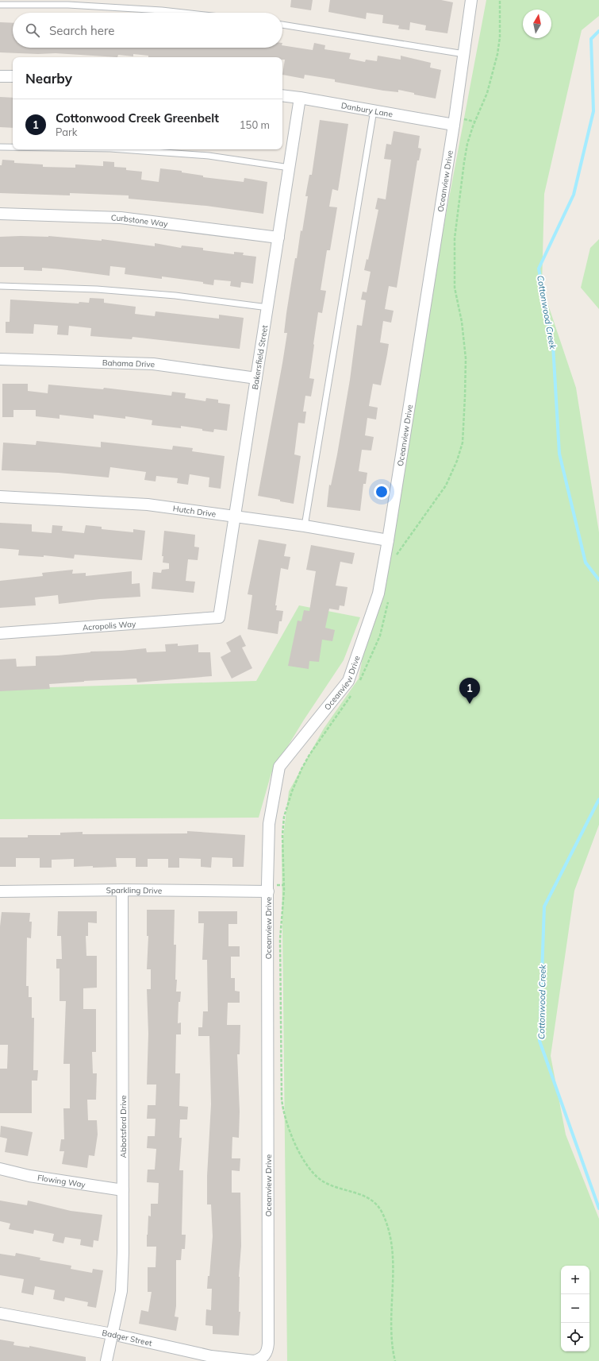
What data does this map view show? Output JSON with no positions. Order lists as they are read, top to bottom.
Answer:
{
  "streets": {
    "street": [
      "Danbury Lane",
      "Oceanview Drive",
      "Curbstone Way",
      "Bakersfield Street",
      "Bahama Drive",
      "Hutch Drive",
      "Acropolis Way",
      "Sparkling Drive",
      "Abbotsford Drive",
      "Flowing Way",
      "Badger Street"
    ]
  },
  "crossings": [
    ["Danbury Lane", "Oceanview Drive"],
    ["Danbury Lane", "Bakersfield Street"],
    ["Oceanview Drive", "Hutch Drive"],
    ["Oceanview Drive", "Sparkling Drive"],
    ["Oceanview Drive", "Badger Street"],
    ["Curbstone Way", "Bakersfield Street"],
    ["Bakersfield Street", "Bahama Drive"],
    ["Bakersfield Street", "Hutch Drive"],
    ["Bakersfield Street", "Acropolis Way"],
    ["Sparkling Drive", "Abbotsford Drive"],
    ["Abbotsford Drive", "Flowing Way"],
    ["Abbotsford Drive", "Badger Street"]
  ],
  "water": ["Cottonwood Creek"],
  "north": "top",
  "page": {
    "search": "Search here",
    "heading": "Nearby",
    "list": [
      {
        "mark": "1",
        "name": "Cottonwood Creek Greenbelt",
        "note": "Park",
        "value": "150 m"
      }
    ],
    "pins": "1",
    "map_buttons": ["+", "−"]
  }
}
